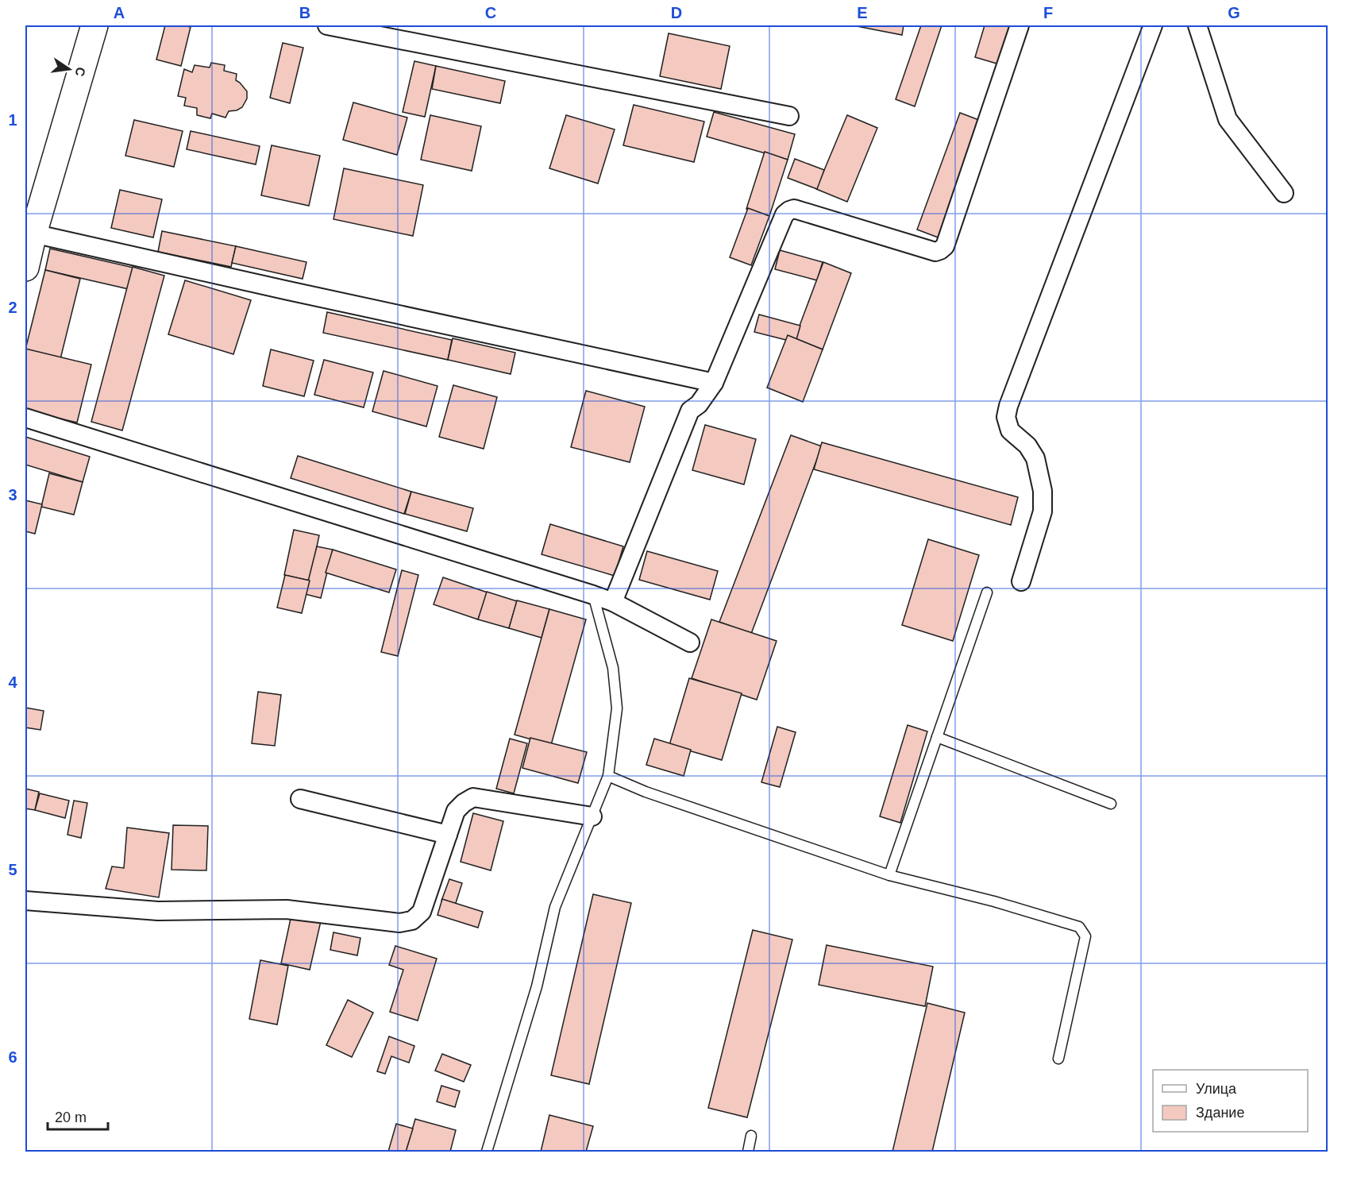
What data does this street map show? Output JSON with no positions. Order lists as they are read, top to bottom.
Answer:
{
  "legend": ["Улица", "Здание"],
  "scale_bar": "20 m",
  "north": "right",
  "grid": {
    "columns": [
      "A",
      "B",
      "C",
      "D",
      "E",
      "F",
      "G"
    ],
    "rows": [
      "1",
      "2",
      "3",
      "4",
      "5",
      "6"
    ]
  }
}
